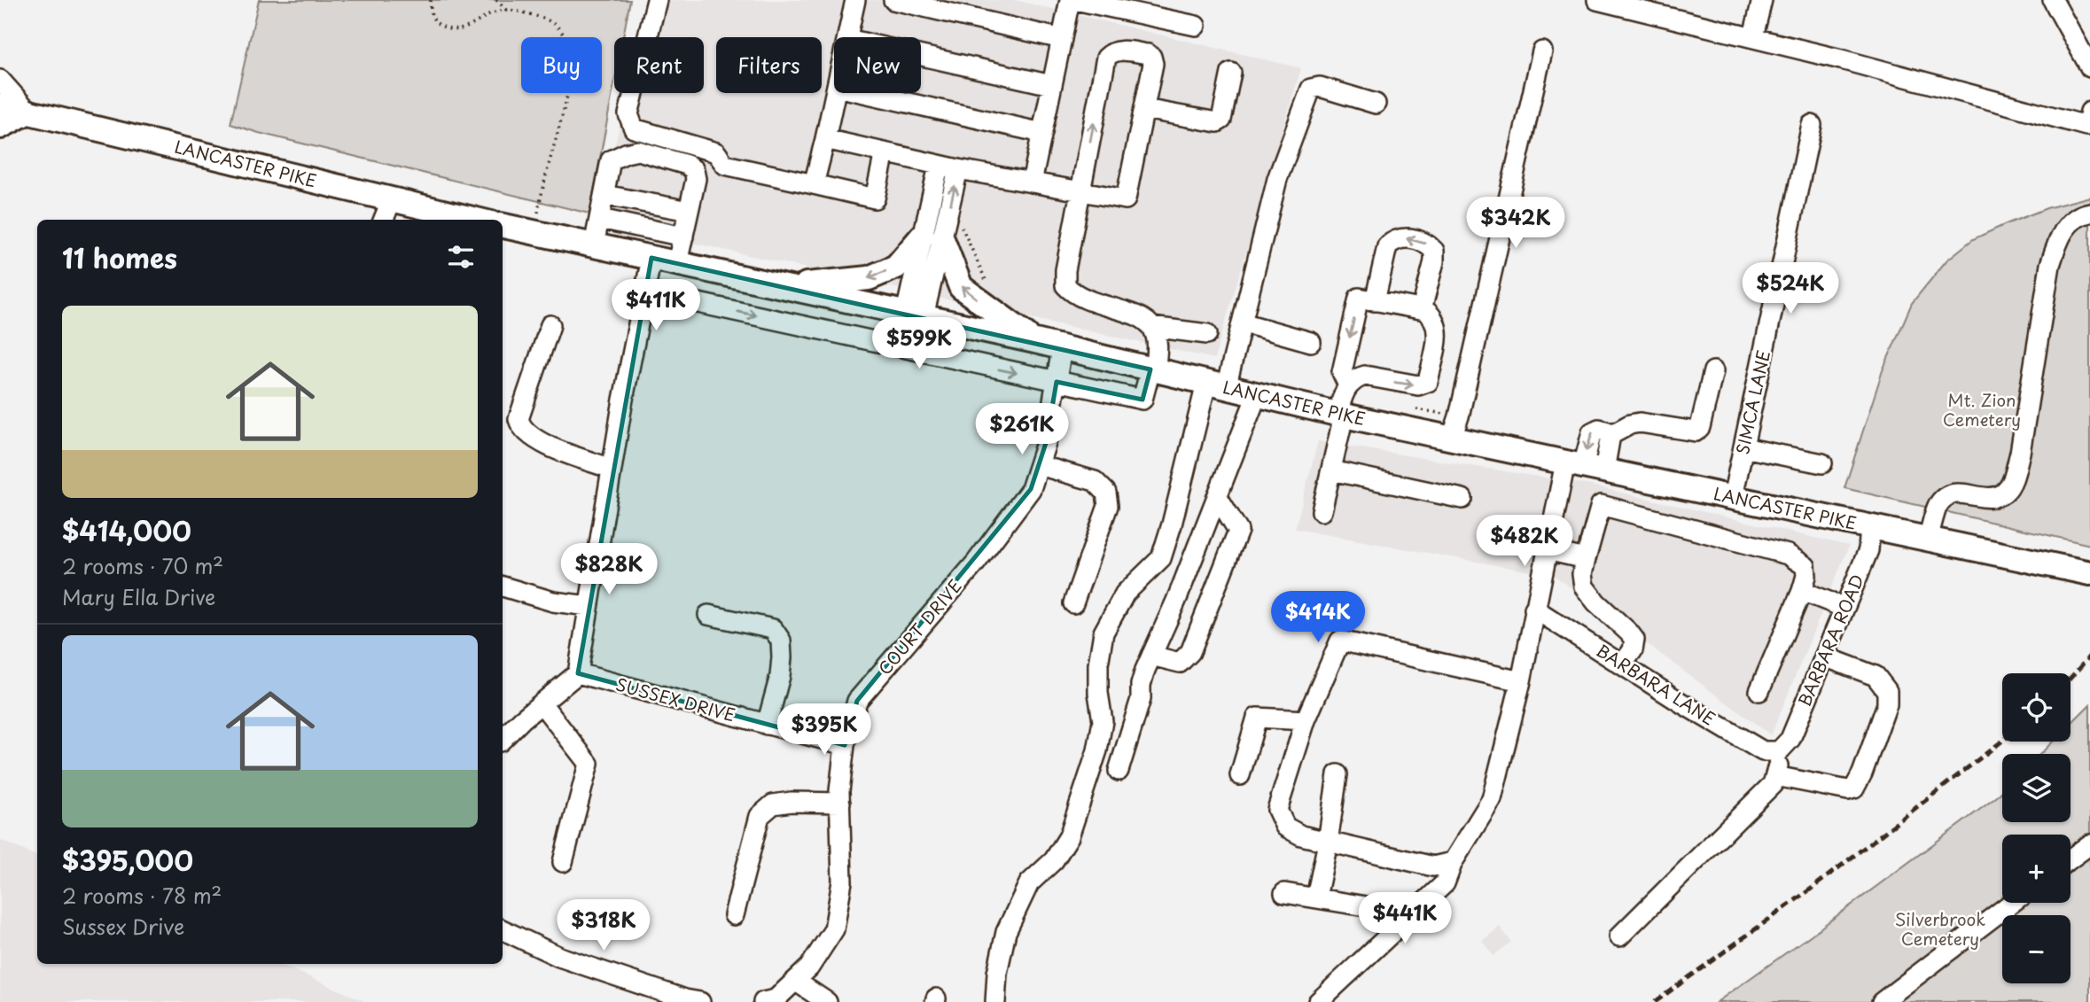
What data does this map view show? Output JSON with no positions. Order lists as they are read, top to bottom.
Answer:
{
  "streets": {
    "main road": ["LANCASTER PIKE"],
    "street": [
      "SIMCA LANE",
      "COURT DRIVE",
      "BARBARA ROAD",
      "BARBARA LANE",
      "SUSSEX DRIVE"
    ]
  },
  "crossings": [
    ["LANCASTER PIKE", "SIMCA LANE"],
    ["LANCASTER PIKE", "COURT DRIVE"],
    ["LANCASTER PIKE", "BARBARA ROAD"],
    ["COURT DRIVE", "SUSSEX DRIVE"],
    ["BARBARA ROAD", "BARBARA LANE"]
  ],
  "parks": ["Mt. Zion Cemetery", "Silverbrook Cemetery"],
  "page": {
    "chip": [
      "Buy",
      "Rent",
      "Filters",
      "New"
    ],
    "price": [
      "$342K",
      "$524K",
      "$411K",
      "$599K",
      "$261K",
      "$482K",
      "$828K",
      "$414K",
      "$395K",
      "$441K",
      "$318K"
    ],
    "heading": "11 homes",
    "list": [
      {
        "name": "$414,000",
        "note": "2 rooms · 70 m² · Mary Ella Drive"
      },
      {
        "name": "$395,000",
        "note": "2 rooms · 78 m² · Sussex Drive"
      }
    ],
    "map_buttons": ["+", "−"]
  }
}
